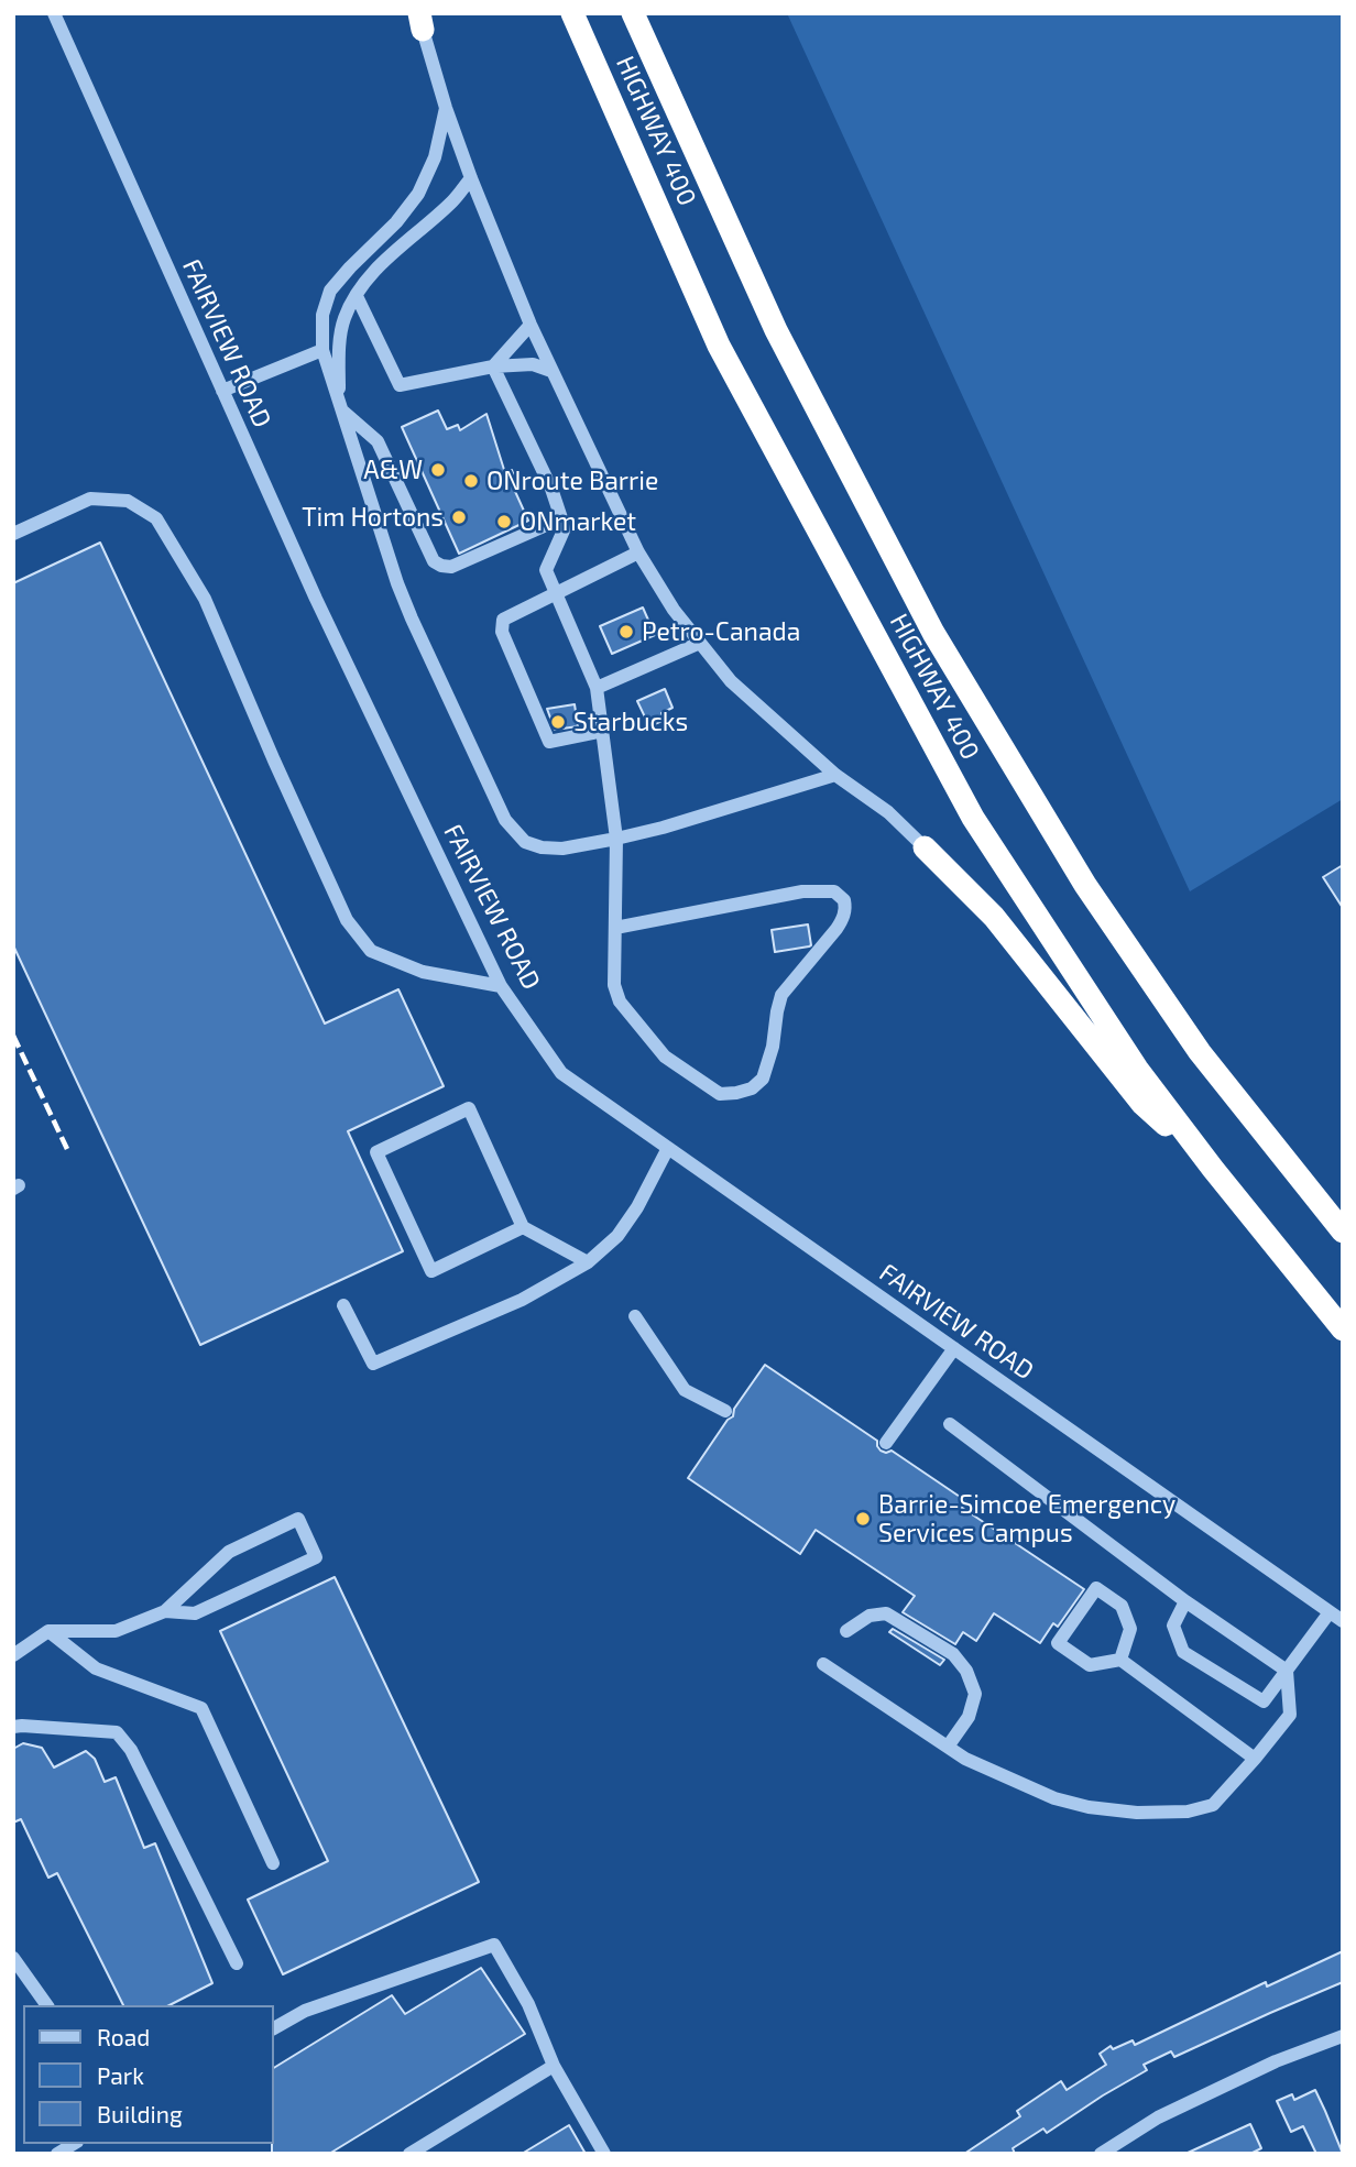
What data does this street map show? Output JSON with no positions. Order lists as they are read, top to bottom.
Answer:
{
  "streets": {
    "highway": ["HIGHWAY 400"],
    "street": ["FAIRVIEW ROAD"]
  },
  "places": [
    "A&W",
    "ONroute Barrie",
    "Tim Hortons",
    "ONmarket",
    "Petro-Canada",
    "Starbucks",
    "Barrie-Simcoe Emergency Services Campus"
  ],
  "legend": ["Road", "Park", "Building"]
}
